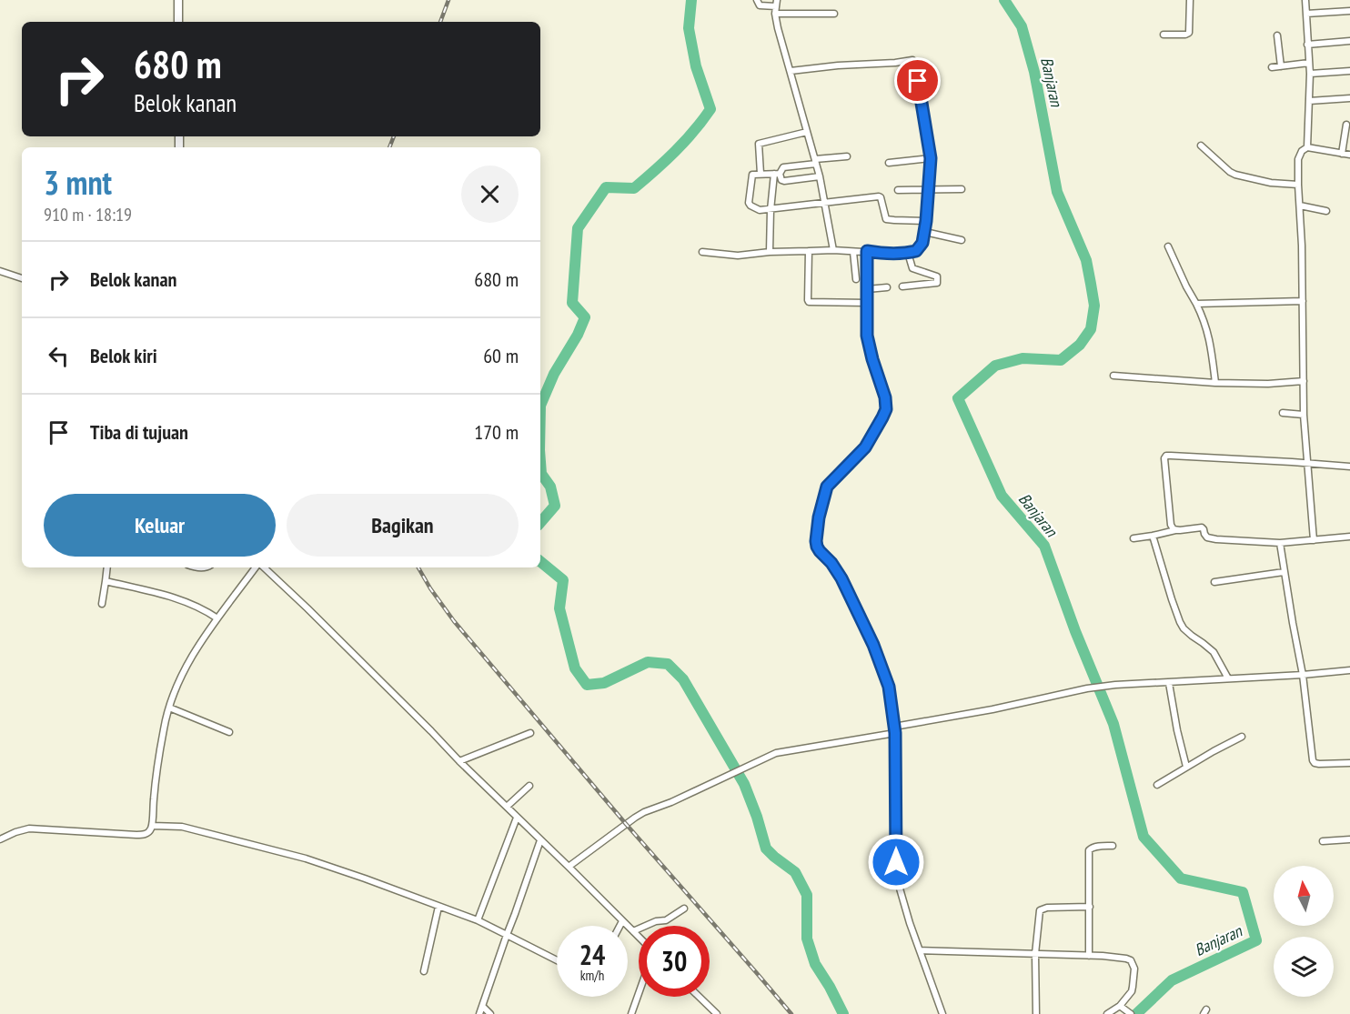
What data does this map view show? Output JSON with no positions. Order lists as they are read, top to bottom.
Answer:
{
  "water": ["Banjaran"],
  "north": "top",
  "page": {
    "turn": ["680 m", "Belok kanan"],
    "heading": ["3 mnt", "910 m · 18:19"],
    "list": [
      {
        "name": "Belok kanan",
        "value": "680 m"
      },
      {
        "name": "Belok kiri",
        "value": "60 m"
      },
      {
        "name": "Tiba di tujuan",
        "value": "170 m"
      }
    ],
    "buttons": ["Keluar", "Bagikan"],
    "speed": "24 km/h",
    "limit": "30"
  }
}
